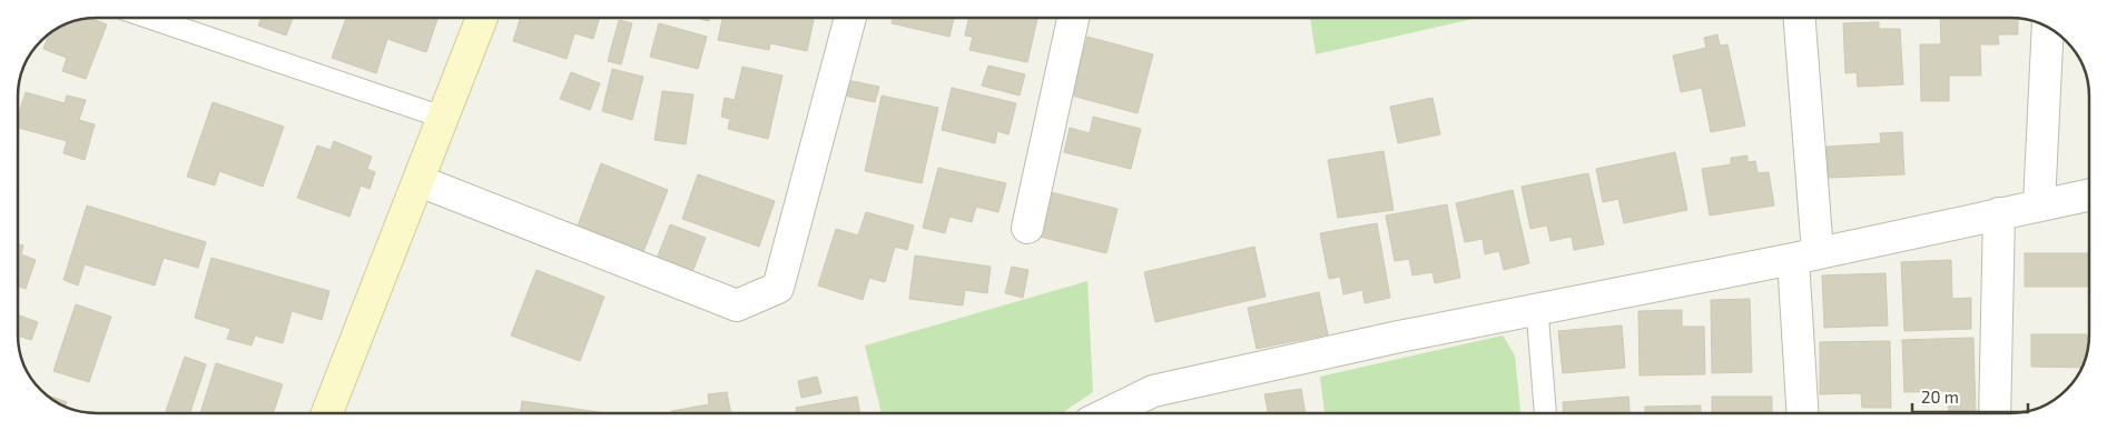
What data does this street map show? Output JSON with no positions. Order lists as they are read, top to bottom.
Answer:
{
  "scale_bar": "20 m"
}
